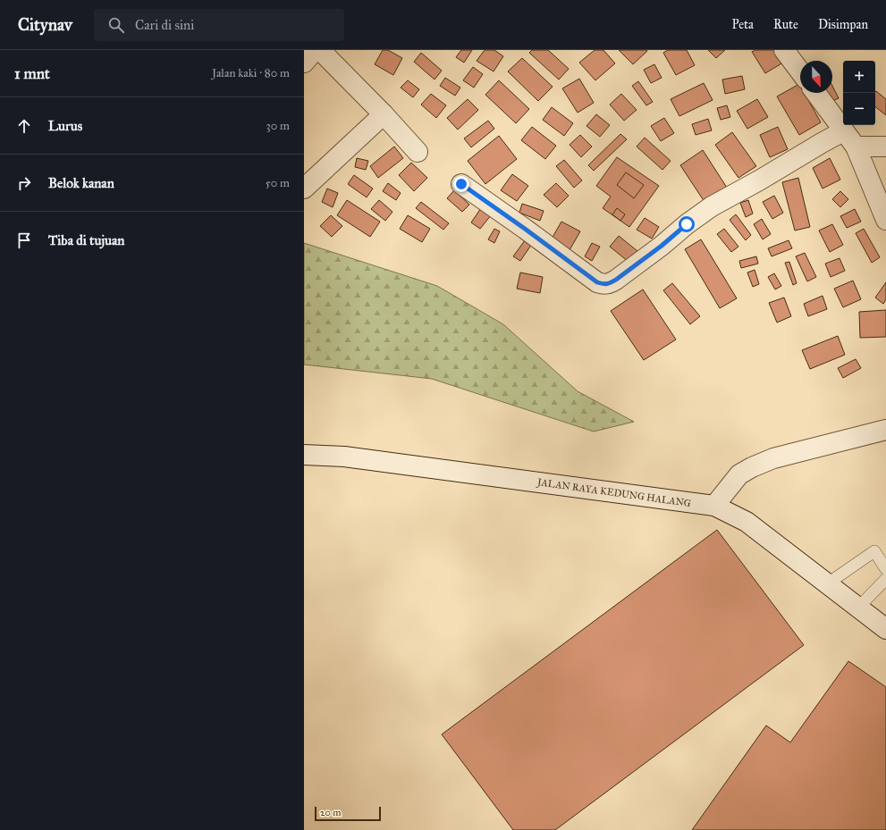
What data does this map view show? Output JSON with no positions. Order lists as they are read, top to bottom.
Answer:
{
  "streets": {
    "street": ["JALAN RAYA KEDUNG HALANG"]
  },
  "scale_bar": "20 m",
  "north": "bottom",
  "page": {
    "header": "Citynav",
    "search": "Cari di sini",
    "nav": ["Peta", "Rute", "Disimpan"],
    "heading": ["1 mnt", "Jalan kaki · 80 m"],
    "map_buttons": ["+", "−"],
    "list": [
      ["Lurus", "30 m"],
      ["Belok kanan", "50 m"],
      "Tiba di tujuan"
    ],
    "scale": "20 m"
  }
}
